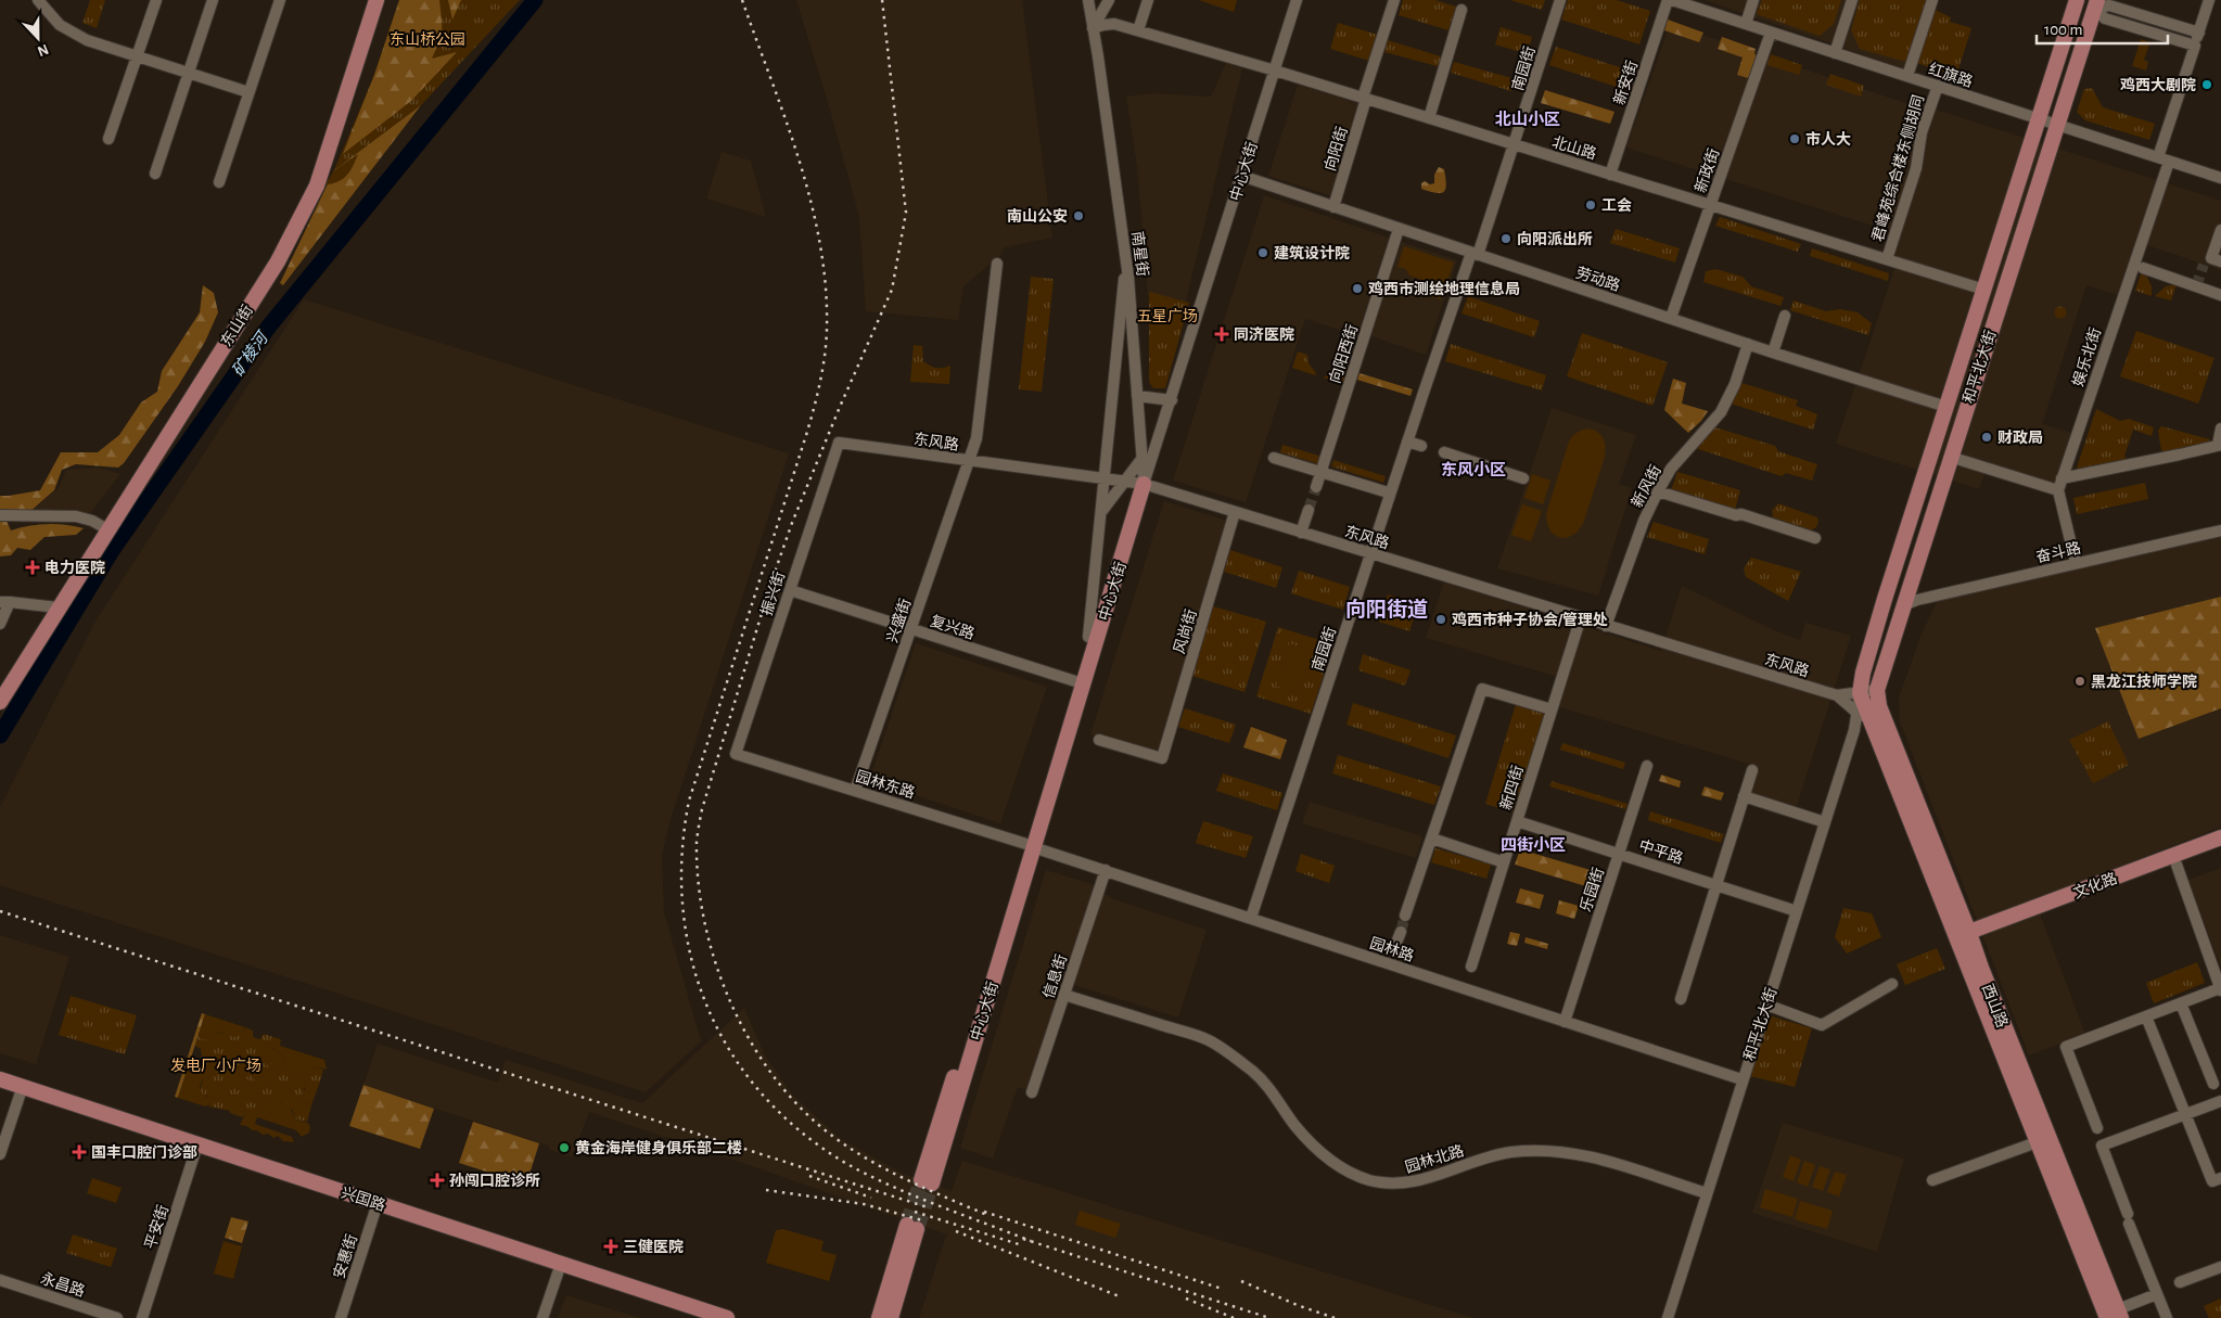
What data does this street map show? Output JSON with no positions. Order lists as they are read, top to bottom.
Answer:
{
  "streets": {
    "main road": [
      "中心大街",
      "东山街",
      "和平北大街",
      "文化路",
      "西山路",
      "兴国路"
    ],
    "street": [
      "南园街",
      "红旗路",
      "新安街",
      "北山路",
      "向阳街",
      "君峰苑综合楼东侧胡同",
      "新政街",
      "南星街",
      "劳动路",
      "向阳西街",
      "娱乐北街",
      "东风路",
      "新风街",
      "奋斗路",
      "振兴街",
      "兴盛街",
      "复兴路",
      "风尚街",
      "园林东路",
      "新四街",
      "中平路",
      "乐园街",
      "园林路",
      "信息街",
      "园林北路",
      "平安街",
      "安惠街",
      "永昌路"
    ]
  },
  "crossings": [
    ["南园街", "北山路"],
    ["南园街", "劳动路"],
    ["南园街", "东风路"],
    ["南园街", "园林路"],
    ["红旗路", "新安街"],
    ["红旗路", "君峰苑综合楼东侧胡同"],
    ["红旗路", "新政街"],
    ["红旗路", "娱乐北街"],
    ["红旗路", "和平北大街"],
    ["新安街", "北山路"],
    ["北山路", "向阳街"],
    ["北山路", "君峰苑综合楼东侧胡同"],
    ["北山路", "新政街"],
    ["北山路", "中心大街"],
    ["北山路", "南星街"],
    ["北山路", "和平北大街"],
    ["向阳街", "劳动路"],
    ["新政街", "劳动路"],
    ["中心大街", "南星街"],
    ["中心大街", "劳动路"],
    ["中心大街", "东风路"],
    ["中心大街", "复兴路"],
    ["中心大街", "园林东路"],
    ["中心大街", "园林路"],
    ["南星街", "东风路"],
    ["劳动路", "向阳西街"],
    ["劳动路", "和平北大街"],
    ["劳动路", "新风街"],
    ["娱乐北街", "奋斗路"],
    ["和平北大街", "东风路"],
    ["和平北大街", "奋斗路"],
    ["和平北大街", "中平路"],
    ["和平北大街", "园林路"],
    ["和平北大街", "西山路"],
    ["和平北大街", "园林北路"],
    ["东风路", "新风街"],
    ["东风路", "振兴街"],
    ["东风路", "兴盛街"],
    ["东风路", "风尚街"],
    ["东风路", "新四街"],
    ["东风路", "西山路"],
    ["振兴街", "复兴路"],
    ["振兴街", "园林东路"],
    ["兴盛街", "复兴路"],
    ["兴盛街", "园林东路"],
    ["园林东路", "园林路"],
    ["新四街", "中平路"],
    ["中平路", "乐园街"],
    ["文化路", "西山路"],
    ["乐园街", "园林路"],
    ["园林路", "信息街"],
    ["信息街", "园林北路"],
    ["兴国路", "平安街"],
    ["兴国路", "安惠街"]
  ],
  "districts": [
    "北山小区",
    "东风小区",
    "向阳街道",
    "四街小区"
  ],
  "water": ["矿棱河"],
  "parks": ["东山桥公园", "五星广场", "发电厂小广场"],
  "places": {
    "other": [
      "鸡西大剧院",
      "市人大",
      "工会",
      "南山公安",
      "向阳派出所",
      "建筑设计院",
      "鸡西市测绘地理信息局",
      "财政局",
      "鸡西市种子协会/管理处",
      "黑龙江技师学院",
      "黄金海岸健身俱乐部二楼"
    ],
    "health": [
      "同济医院",
      "电力医院",
      "国丰口腔门诊部",
      "孙闯口腔诊所",
      "三健医院"
    ]
  },
  "scale_bar": "100 m",
  "north": "bottom"
}
